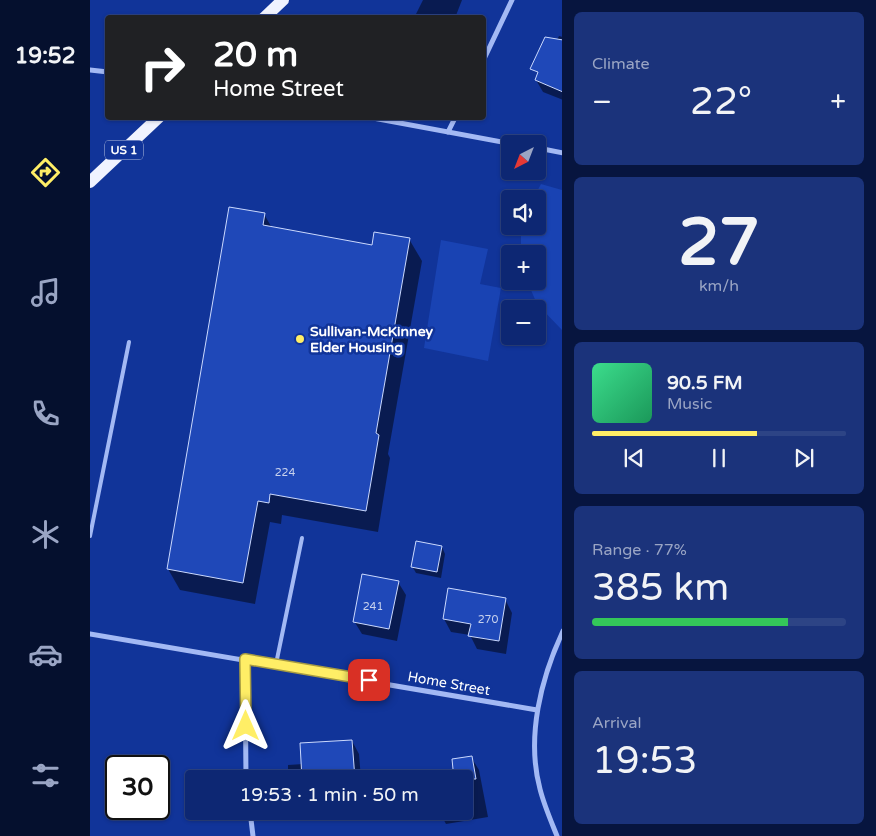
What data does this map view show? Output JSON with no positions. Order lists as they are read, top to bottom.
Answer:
{
  "streets": {
    "main road": ["US 1"],
    "street": ["Home Street"]
  },
  "places": ["Sullivan-McKinney Elder Housing"],
  "house_numbers": ["224", "241", "270"],
  "north": "bottom left",
  "page": {
    "tabs": "19:52",
    "tile": [
      "Climate",
      ["27", "km/h"],
      ["Range · 77%", "385 km"],
      ["Arrival", "19:53"]
    ],
    "turn": ["20 m", "Home Street"],
    "heat": ["−", "22°", "+"],
    "map_buttons": ["+", "−"],
    "song": ["90.5 FM", "Music"],
    "limit": "30",
    "trip": "19:53 · 1 min · 50 m"
  }
}
